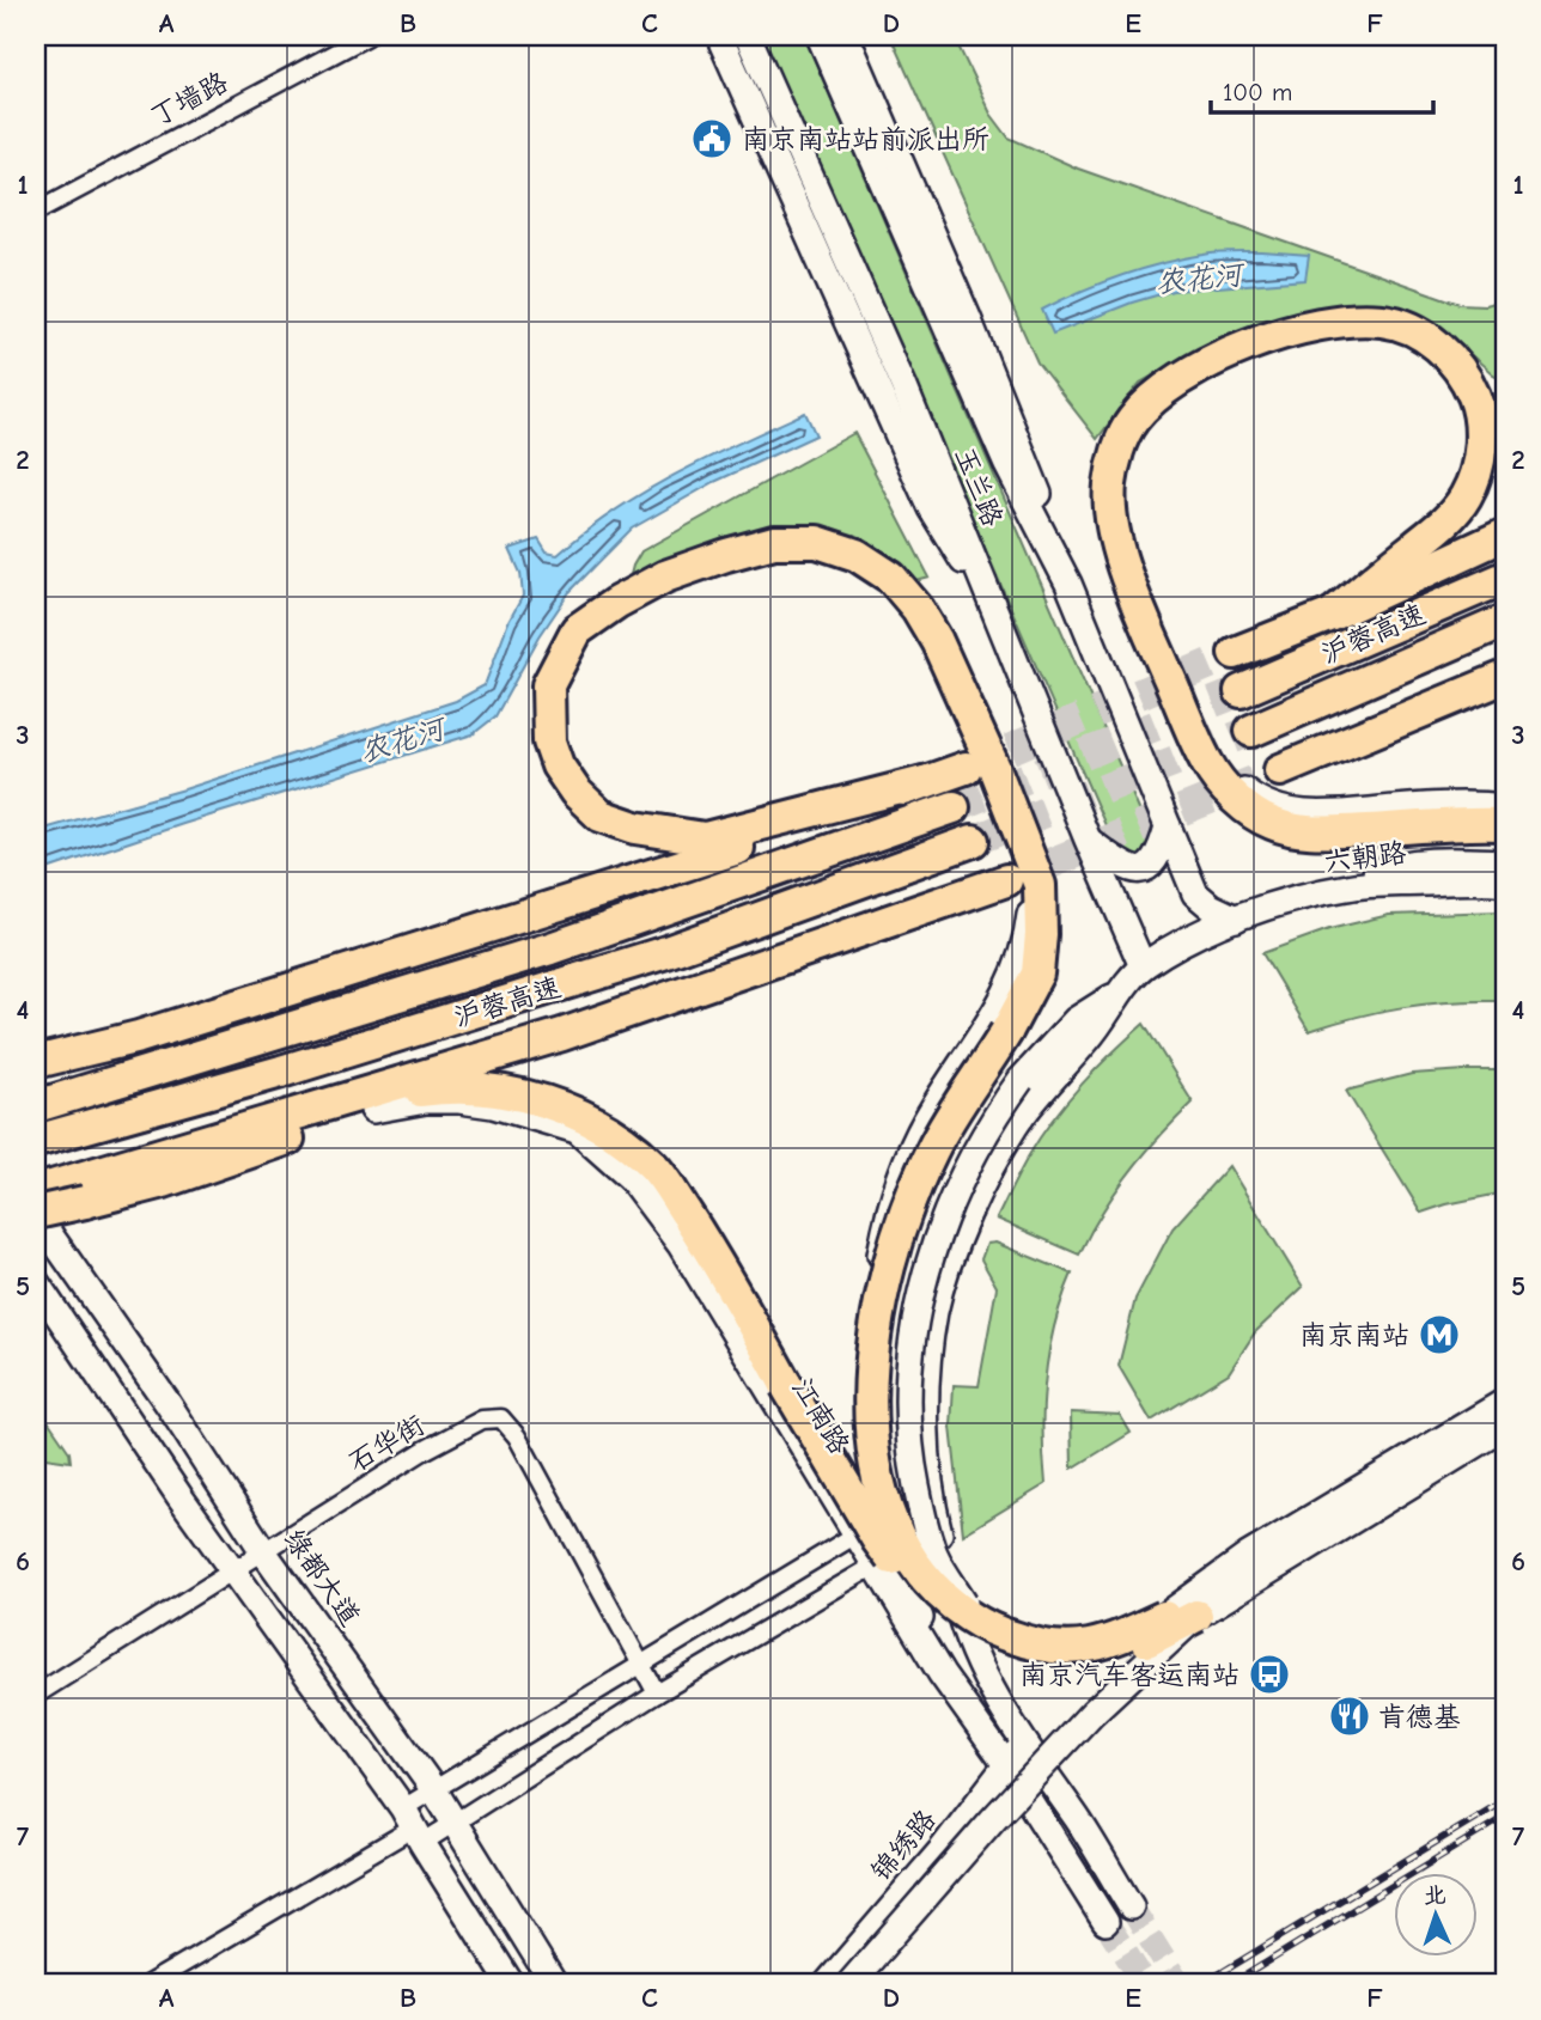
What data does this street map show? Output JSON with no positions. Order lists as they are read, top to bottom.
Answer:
{
  "streets": {
    "highway": ["沪蓉高速"],
    "main road": [
      "玉兰路",
      "六朝路",
      "江南路",
      "绿都大道",
      "锦绣路"
    ],
    "street": ["丁墙路", "石华街"]
  },
  "crossings": [
    ["玉兰路", "六朝路"],
    ["江南路", "锦绣路"],
    ["石华街", "绿都大道"]
  ],
  "water": ["农花河"],
  "places": {
    "public building": ["南京南站站前派出所"],
    "metro station": ["南京南站"],
    "bus stop": ["南京汽车客运南站"],
    "restaurant": ["肯德基"]
  },
  "scale_bar": "100 m",
  "north": "top",
  "grid": {
    "columns": [
      "A",
      "B",
      "C",
      "D",
      "E",
      "F"
    ],
    "rows": [
      "1",
      "2",
      "3",
      "4",
      "5",
      "6",
      "7"
    ]
  }
}
